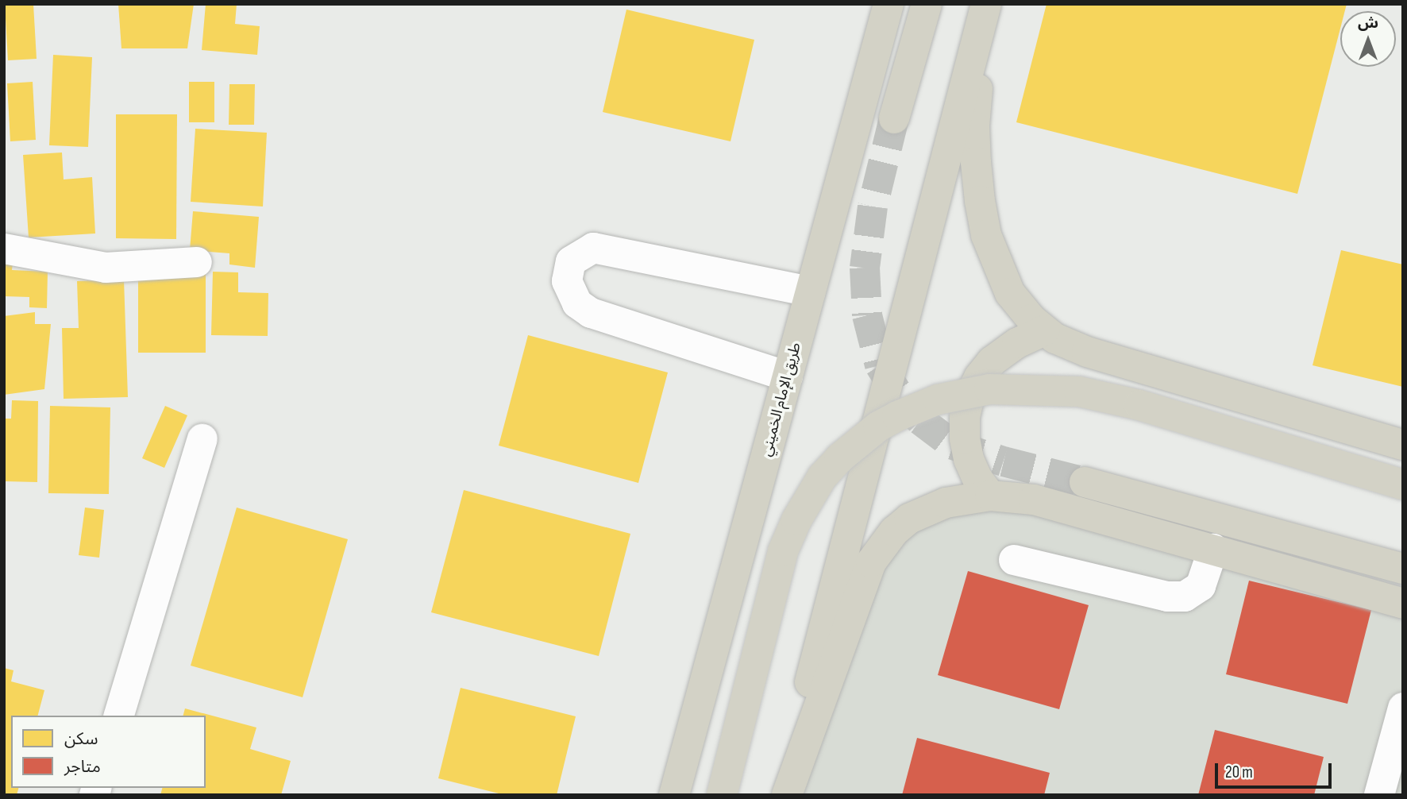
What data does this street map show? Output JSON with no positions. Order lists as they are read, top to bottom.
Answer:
{
  "streets": {
    "highway": ["طريق الإمام الخميني"]
  },
  "legend": ["سكن", "متاجر"],
  "scale_bar": "20 m",
  "north": "top"
}
